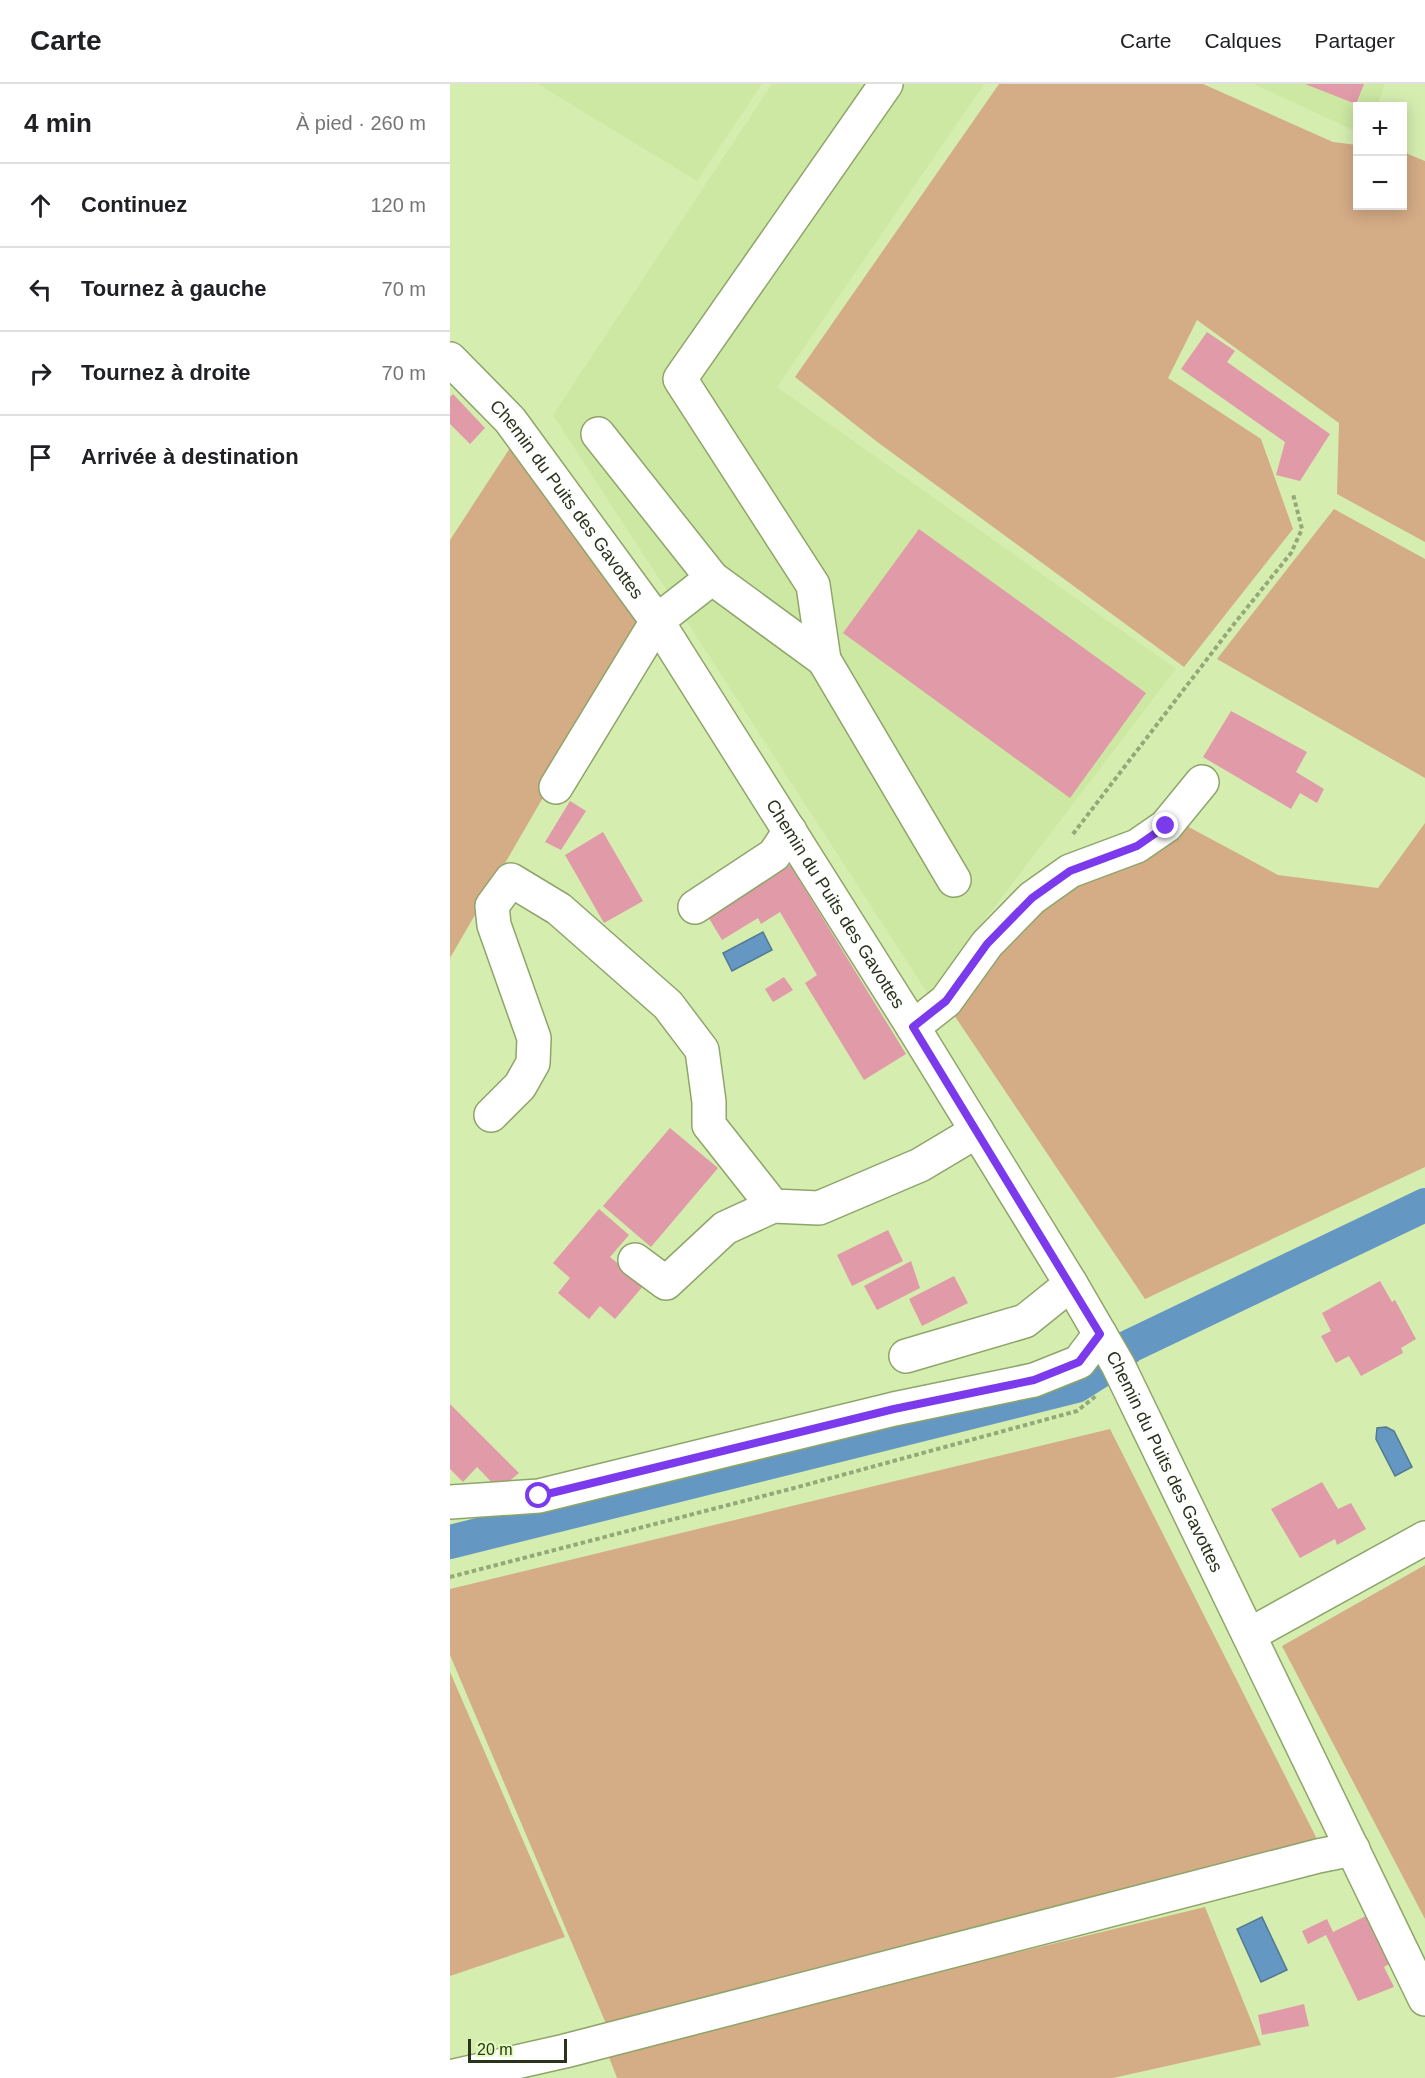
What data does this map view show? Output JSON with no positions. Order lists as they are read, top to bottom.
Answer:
{
  "streets": {
    "street": ["Chemin du Puits des Gavottes"]
  },
  "scale_bar": "20 m",
  "page": {
    "header": "Carte",
    "nav": ["Carte", "Calques", "Partager"],
    "heading": ["4 min", "À pied · 260 m"],
    "map_buttons": ["+", "−"],
    "list": [
      ["Continuez", "120 m"],
      ["Tournez à gauche", "70 m"],
      ["Tournez à droite", "70 m"],
      "Arrivée à destination"
    ],
    "scale": "20 m"
  }
}
